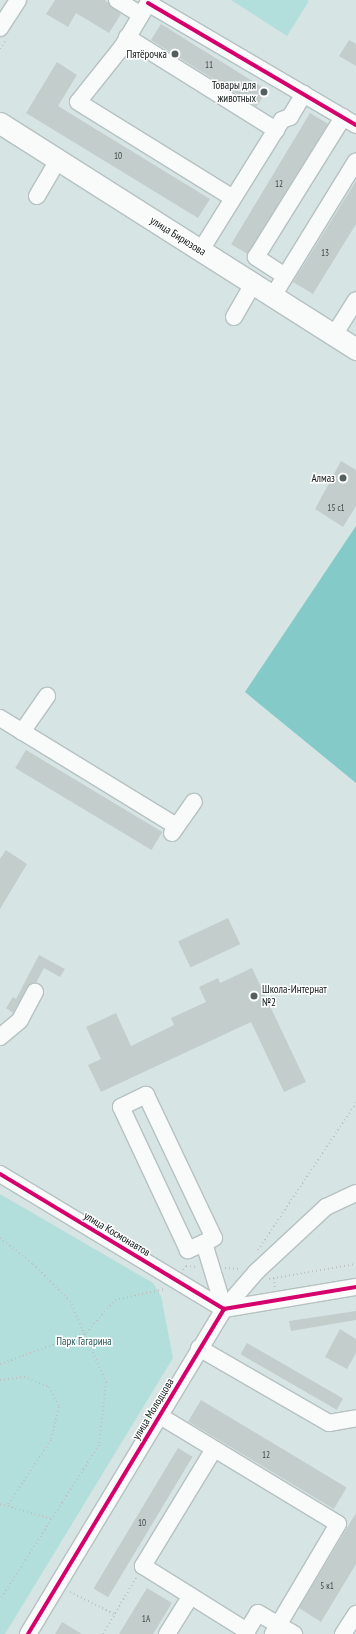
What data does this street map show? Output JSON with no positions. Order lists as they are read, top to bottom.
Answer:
{
  "streets": {
    "main road": ["улица Бирюзова"],
    "street": ["улица Космонавтов", "улица Молодцова"]
  },
  "crossings": [
    ["улица Космонавтов", "улица Молодцова"]
  ],
  "parks": ["Парк Гагарина"],
  "places": [
    "Пятёрочка",
    "Товары для животных",
    "Алмаз",
    "Школа-Интернат №2"
  ],
  "house_numbers": [
    "11",
    "10",
    "12",
    "13",
    "15 с1",
    "12",
    "10",
    "5 к1",
    "1А"
  ]
}
